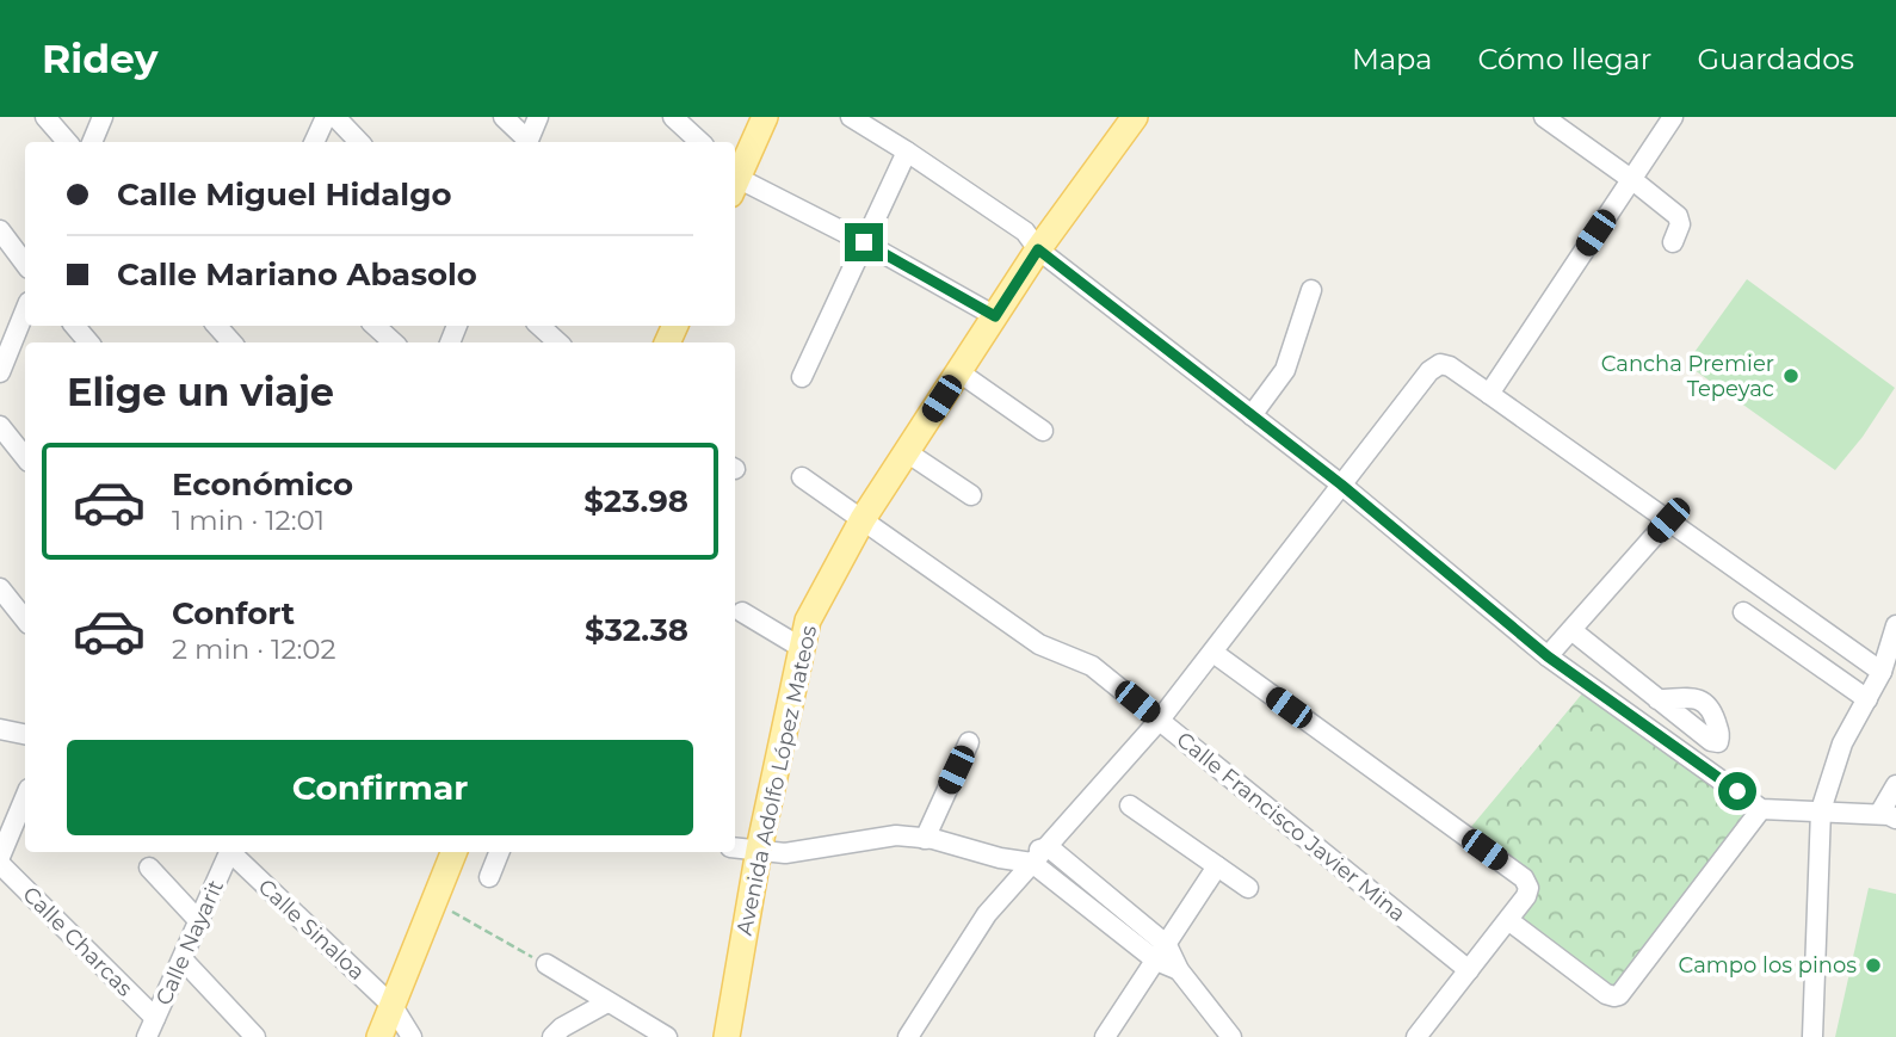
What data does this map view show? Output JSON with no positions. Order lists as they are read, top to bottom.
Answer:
{
  "streets": {
    "main road": ["Avenida Adolfo López Mateos"],
    "street": [
      "Calle Francisco Javier Mina",
      "Calle Sinaloa",
      "Calle Charcas",
      "Calle Nayarit"
    ]
  },
  "crossings": [
    ["Avenida Adolfo López Mateos", "Calle Francisco Javier Mina"],
    ["Calle Charcas", "Calle Nayarit"]
  ],
  "places": ["Cancha Premier Tepeyac", "Campo los pinos"],
  "page": {
    "header": "Ridey",
    "nav": ["Mapa", "Cómo llegar", "Guardados"],
    "banner": ["Calle Miguel Hidalgo", "Calle Mariano Abasolo"],
    "heading": "Elige un viaje",
    "list": [
      {
        "name": "Económico",
        "note": "1 min · 12:01",
        "value": "$23.98"
      },
      {
        "name": "Confort",
        "note": "2 min · 12:02",
        "value": "$32.38"
      }
    ],
    "buttons": "Confirmar"
  }
}
